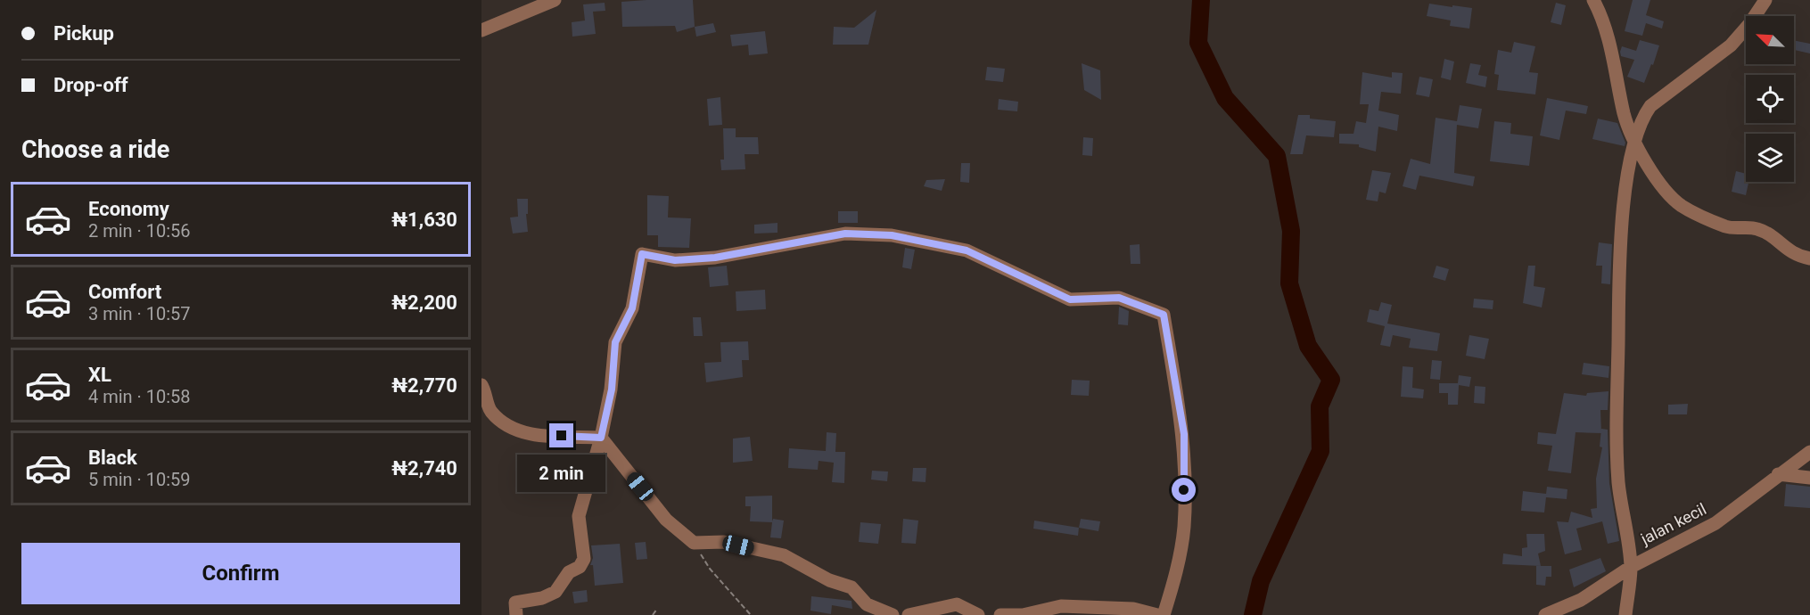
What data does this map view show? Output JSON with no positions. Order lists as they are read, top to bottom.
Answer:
{
  "streets": {
    "street": ["jalan kecil"]
  },
  "north": "top left",
  "page": {
    "banner": ["Pickup", "Drop-off"],
    "heading": "Choose a ride",
    "list": [
      {
        "name": "Economy",
        "note": "2 min · 10:56",
        "value": "₦1,630"
      },
      {
        "name": "Comfort",
        "note": "3 min · 10:57",
        "value": "₦2,200"
      },
      {
        "name": "XL",
        "note": "4 min · 10:58",
        "value": "₦2,770"
      },
      {
        "name": "Black",
        "note": "5 min · 10:59",
        "value": "₦2,740"
      }
    ],
    "bubble": "2 min",
    "buttons": "Confirm"
  }
}
